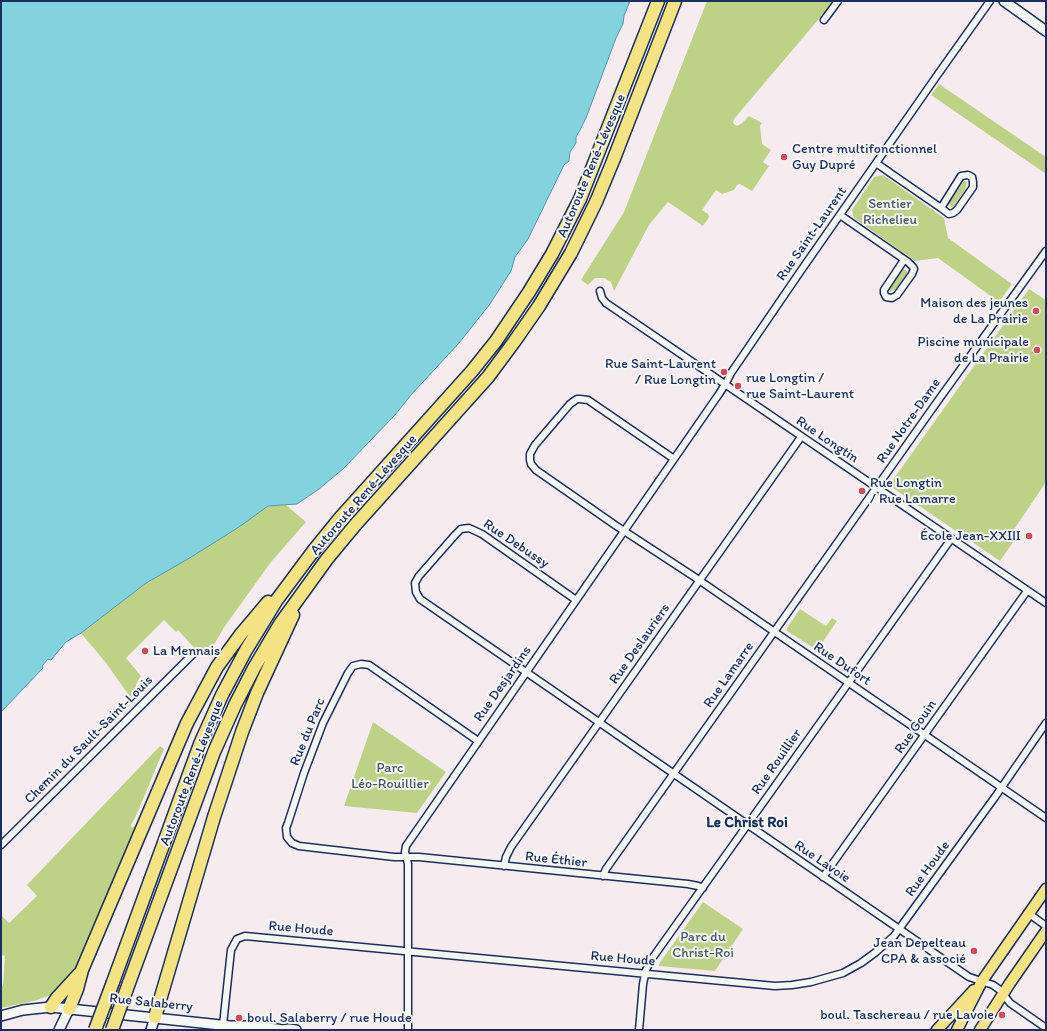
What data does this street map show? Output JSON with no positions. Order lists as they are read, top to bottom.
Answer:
{
  "streets": {
    "highway": ["Autoroute René-Lévesque"],
    "street": [
      "Rue Saint-Laurent",
      "Rue Notre-Dame",
      "Rue Longtin",
      "Rue Debussy",
      "Rue Deslauriers",
      "Rue Dufort",
      "Rue Lamarre",
      "Rue Desjardins",
      "Rue Gouin",
      "Rue du Parc",
      "Chemin du Sault-Saint-Louis",
      "Rue Rouillier",
      "Rue Éthier",
      "Rue Lavoie",
      "Rue Houde",
      "Rue Salaberry"
    ]
  },
  "crossings": [
    ["Rue Saint-Laurent", "Rue Longtin"],
    ["Rue Saint-Laurent", "Rue Desjardins"],
    ["Rue Notre-Dame", "Rue Longtin"],
    ["Rue Notre-Dame", "Rue Lamarre"],
    ["Rue Longtin", "Rue Deslauriers"],
    ["Rue Longtin", "Rue Lamarre"],
    ["Rue Longtin", "Rue Desjardins"],
    ["Rue Longtin", "Rue Gouin"],
    ["Rue Longtin", "Rue Rouillier"],
    ["Rue Debussy", "Rue Desjardins"],
    ["Rue Debussy", "Rue Lavoie"],
    ["Rue Deslauriers", "Rue Dufort"],
    ["Rue Deslauriers", "Rue Éthier"],
    ["Rue Deslauriers", "Rue Lavoie"],
    ["Rue Dufort", "Rue Lamarre"],
    ["Rue Dufort", "Rue Desjardins"],
    ["Rue Dufort", "Rue Gouin"],
    ["Rue Dufort", "Rue Rouillier"],
    ["Rue Dufort", "Rue Houde"],
    ["Rue Lamarre", "Rue Éthier"],
    ["Rue Lamarre", "Rue Lavoie"],
    ["Rue Desjardins", "Rue du Parc"],
    ["Rue Desjardins", "Rue Éthier"],
    ["Rue Desjardins", "Rue Lavoie"],
    ["Rue Desjardins", "Rue Houde"],
    ["Rue Gouin", "Rue Lavoie"],
    ["Rue du Parc", "Rue Éthier"],
    ["Rue Rouillier", "Rue Éthier"],
    ["Rue Rouillier", "Rue Lavoie"],
    ["Rue Rouillier", "Rue Houde"],
    ["Rue Lavoie", "Rue Houde"],
    ["Rue Houde", "Rue Salaberry"]
  ],
  "districts": ["Le Christ Roi"],
  "parks": ["Sentier Richelieu", "Parc Léo-Rouillier", "Parc du Christ-Roi"],
  "places": [
    "Centre multifonctionnel Guy Dupré",
    "Maison des jeunes de La Prairie",
    "Piscine municipale de La Prairie",
    "Rue Saint-Laurent / Rue Longtin",
    "rue Longtin / rue Saint-Laurent",
    "Rue Longtin / Rue Lamarre",
    "École Jean-XXIII",
    "La Mennais",
    "Jean Depelteau CPA & associé",
    "boul. Taschereau / rue Lavoie",
    "boul. Salaberry / rue Houde"
  ]
}
